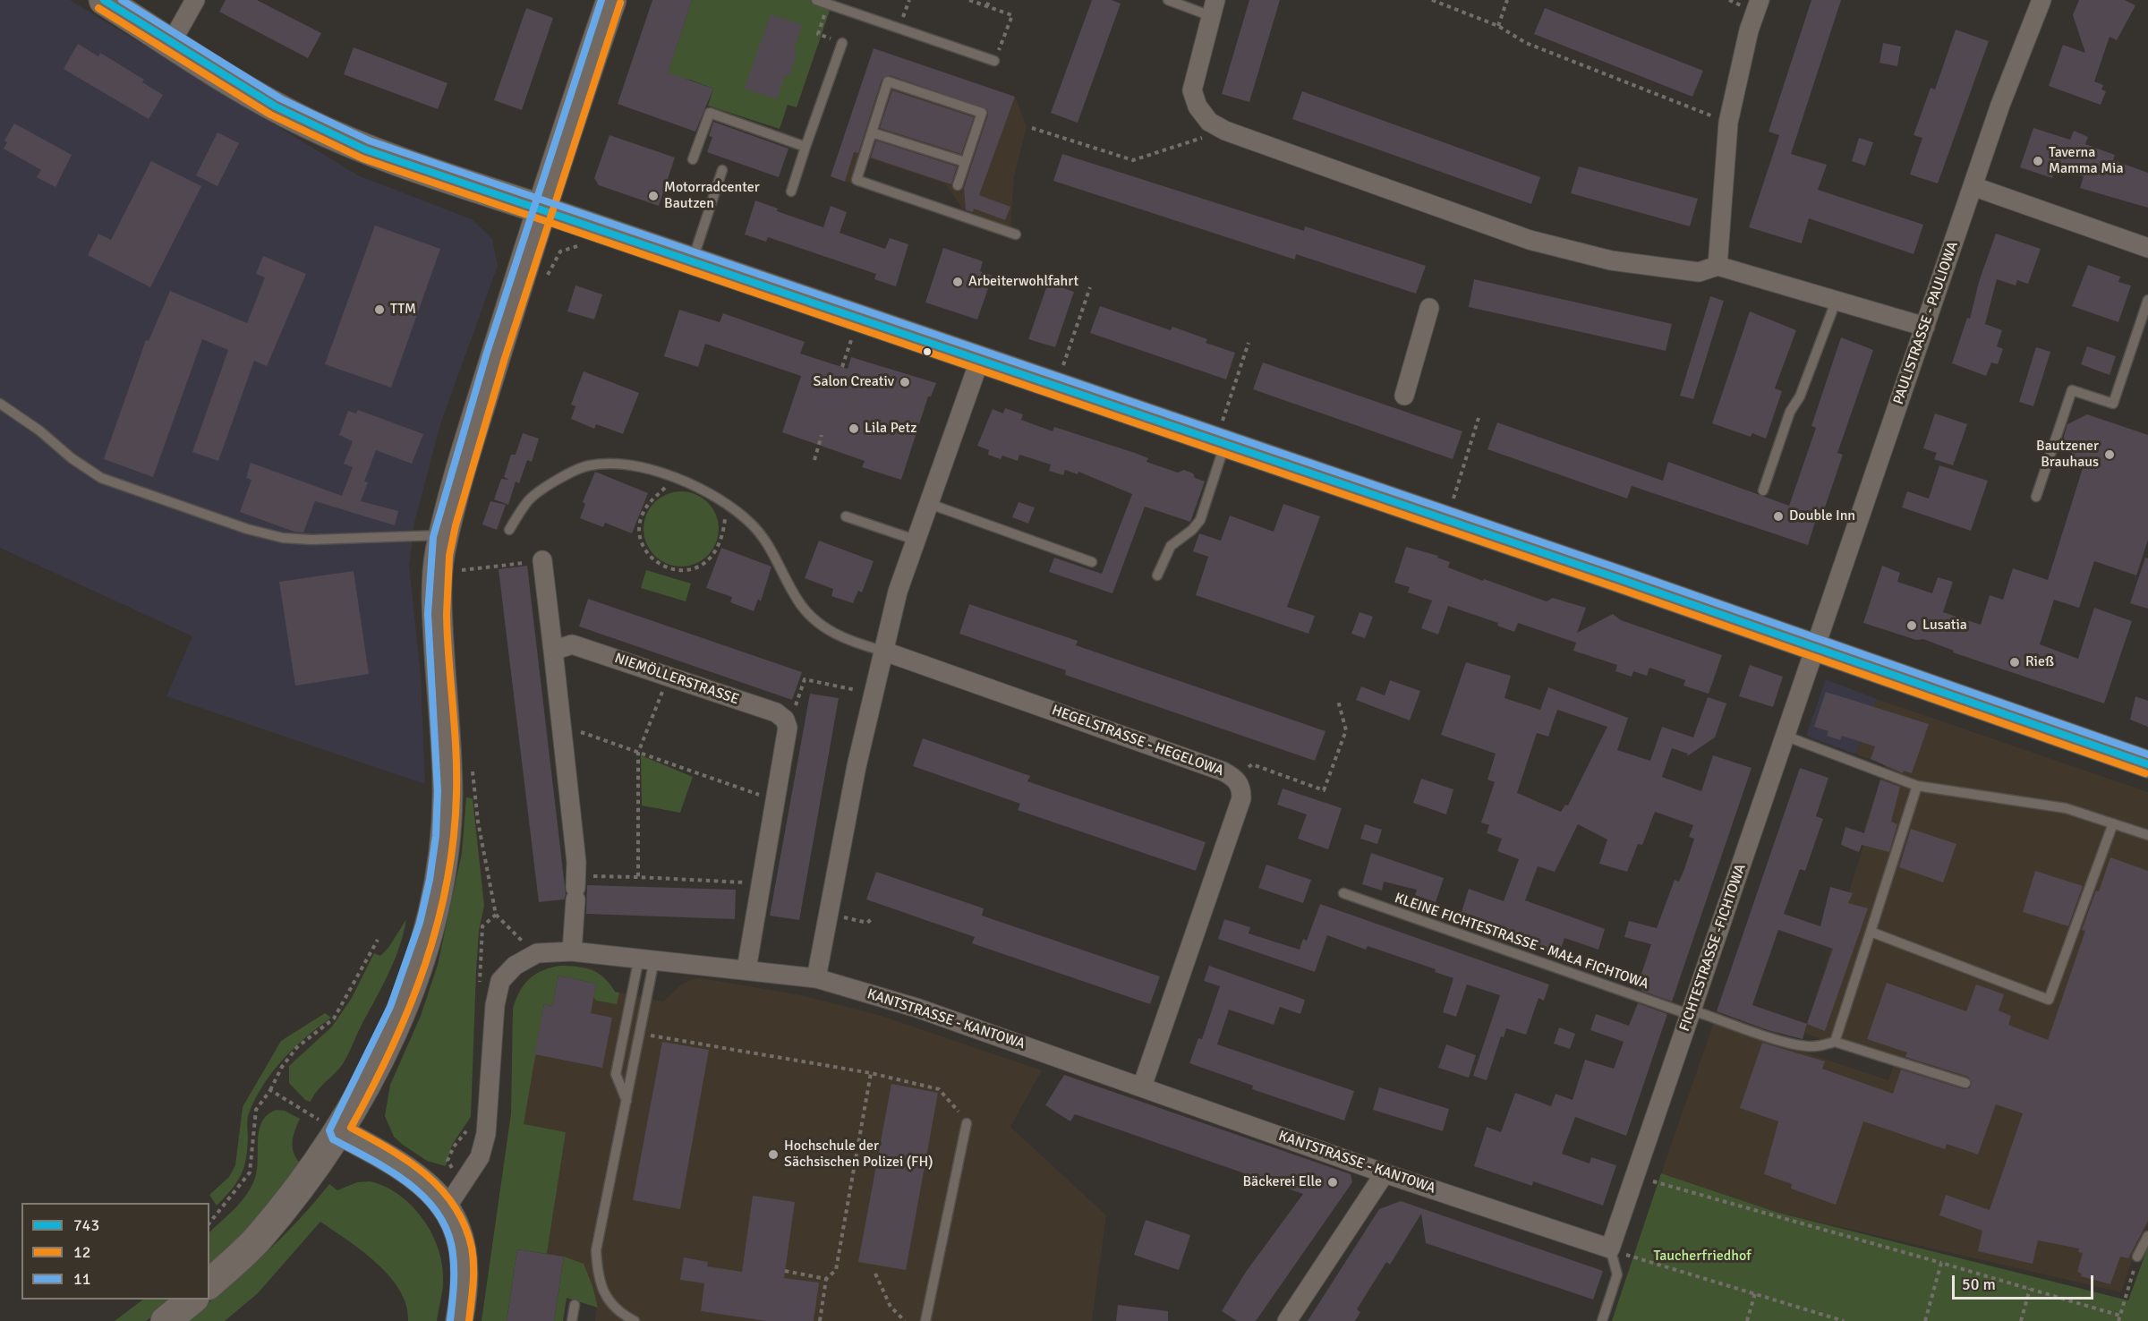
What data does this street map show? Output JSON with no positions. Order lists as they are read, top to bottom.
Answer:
{
  "streets": {
    "street": [
      "PAULISTRASSE - PAULIOWA",
      "NIEMÖLLERSTRASSE",
      "HEGELSTRASSE - HEGELOWA",
      "FICHTESTRASSE -FICHTOWA",
      "KANTSTRASSE - KANTOWA"
    ],
    "lane": ["KLEINE FICHTESTRASSE - MAŁA FICHTOWA"]
  },
  "crossings": [
    ["PAULISTRASSE - PAULIOWA", "FICHTESTRASSE -FICHTOWA"],
    ["HEGELSTRASSE - HEGELOWA", "KANTSTRASSE - KANTOWA"],
    ["KLEINE FICHTESTRASSE - MAŁA FICHTOWA", "FICHTESTRASSE -FICHTOWA"],
    ["FICHTESTRASSE -FICHTOWA", "KANTSTRASSE - KANTOWA"]
  ],
  "parks": ["Taucherfriedhof"],
  "places": [
    "Taverna Mamma Mia",
    "Motorradcenter Bautzen",
    "Arbeiterwohlfahrt",
    "TTM",
    "Salon Creativ",
    "Lila Petz",
    "Bautzener Brauhaus",
    "Double Inn",
    "Lusatia",
    "Rieß",
    "Hochschule der Sächsischen Polizei (FH)",
    "Bäckerei Elle"
  ],
  "lines": ["transit line 743", "transit line 11", "transit line 12"],
  "legend": ["743", "12", "11"],
  "scale_bar": "50 m"
}
